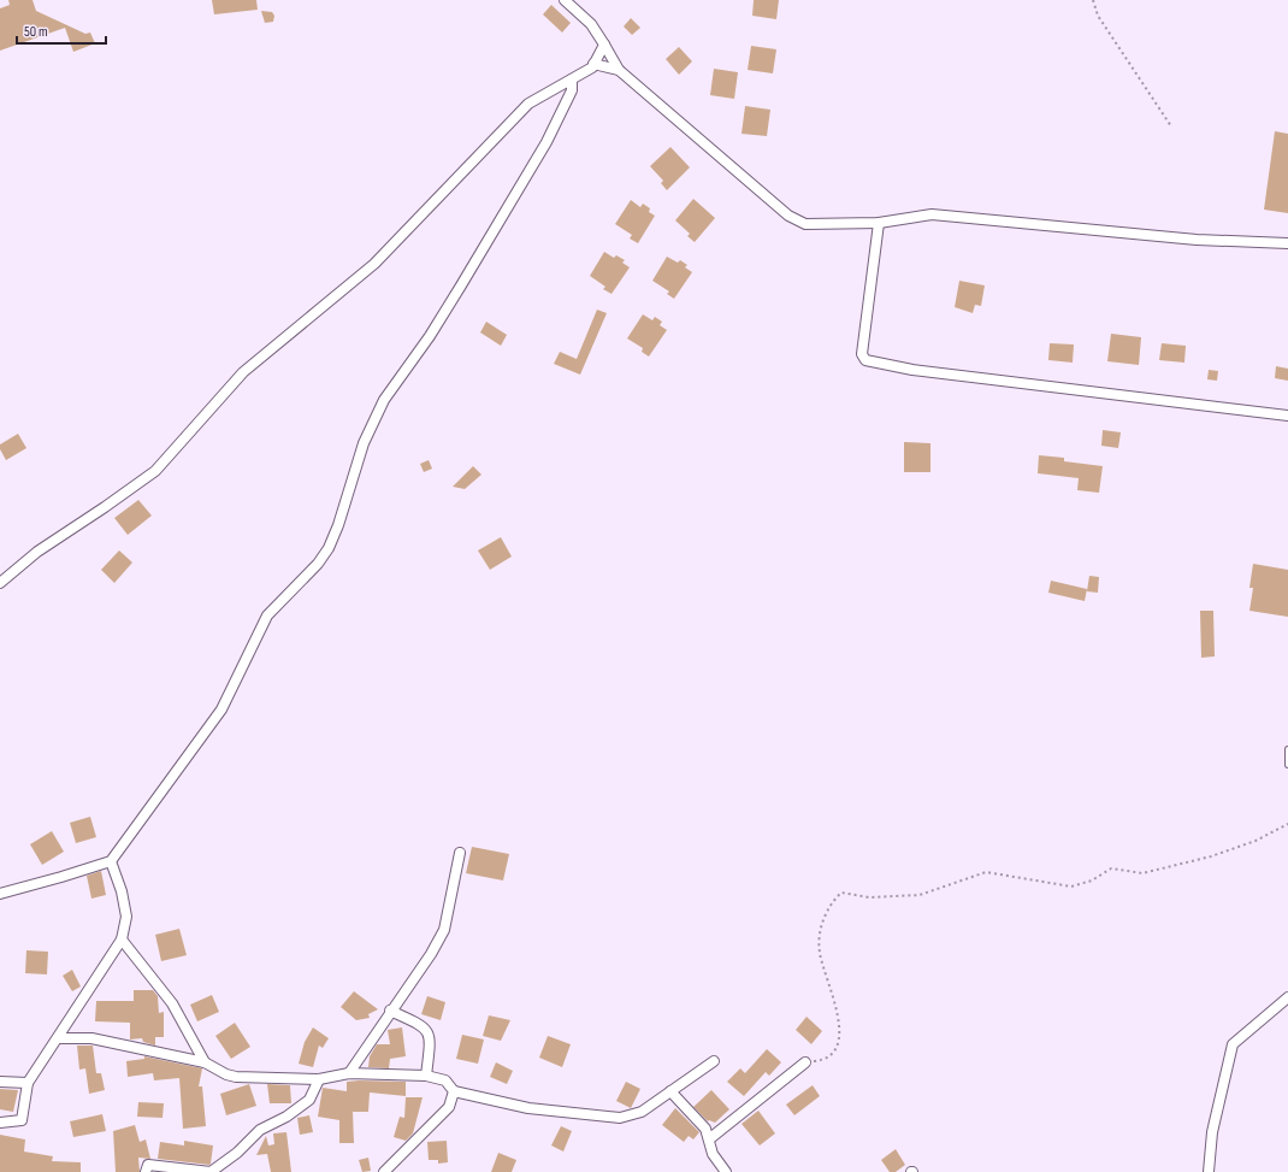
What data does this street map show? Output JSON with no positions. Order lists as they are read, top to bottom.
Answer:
{
  "scale_bar": "50 m"
}
